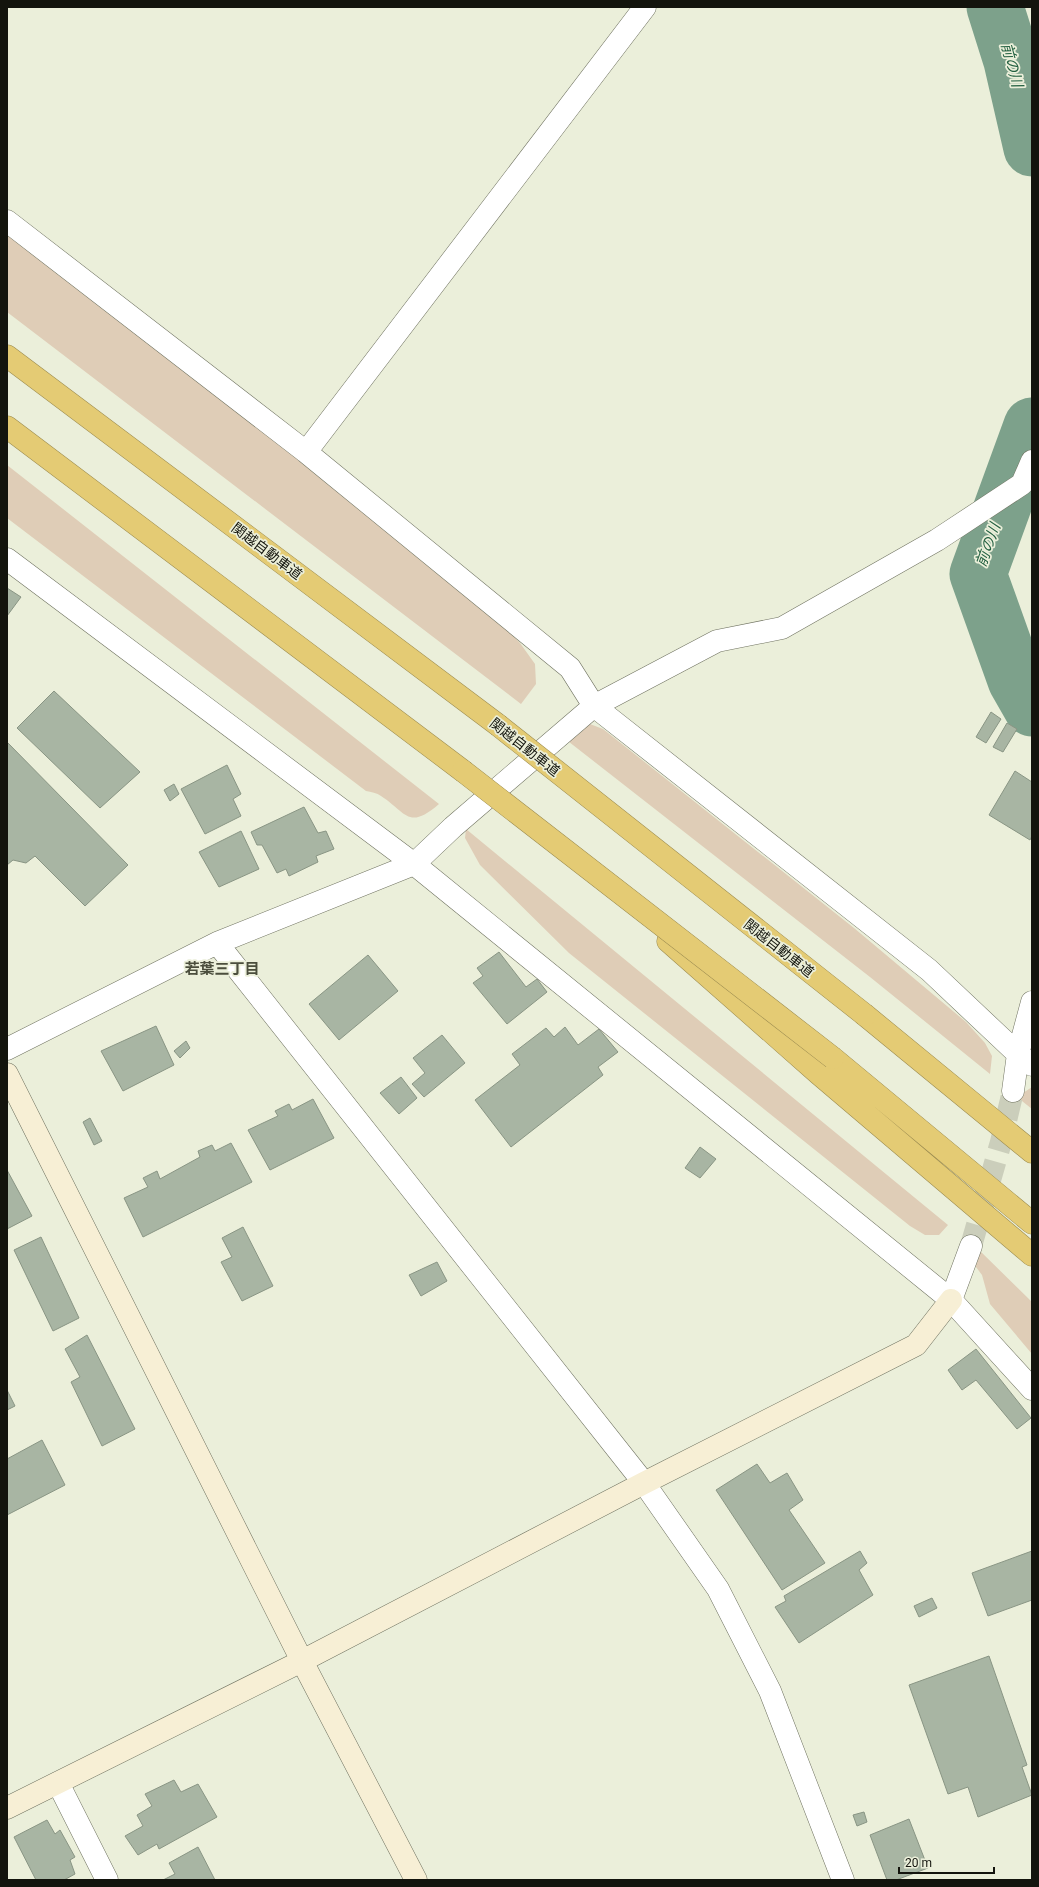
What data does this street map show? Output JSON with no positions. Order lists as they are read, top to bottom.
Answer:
{
  "streets": {
    "highway": ["関越自動車道"]
  },
  "districts": ["若葉三丁目"],
  "water": ["前の川"],
  "scale_bar": "20 m"
}
